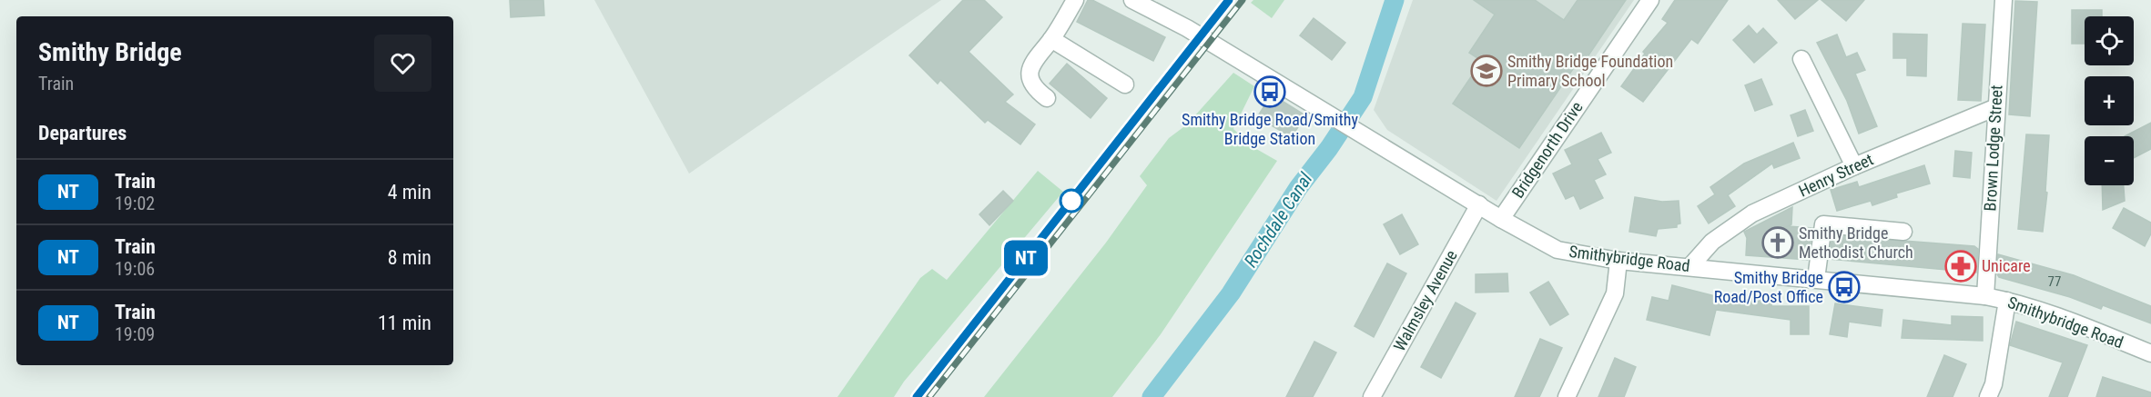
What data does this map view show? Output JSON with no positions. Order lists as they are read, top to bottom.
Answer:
{
  "streets": {
    "street": [
      "Brown Lodge Street",
      "Bridgenorth Drive",
      "Henry Street",
      "Smithybridge Road",
      "Walmsley Avenue"
    ]
  },
  "crossings": [
    ["Brown Lodge Street", "Henry Street"],
    ["Brown Lodge Street", "Smithybridge Road"],
    ["Bridgenorth Drive", "Smithybridge Road"],
    ["Henry Street", "Smithybridge Road"],
    ["Smithybridge Road", "Walmsley Avenue"]
  ],
  "water": ["Rochdale Canal"],
  "places": {
    "school or university": ["Smithy Bridge Foundation Primary School"],
    "bus stop": ["Smithy Bridge Road/Smithy Bridge Station", "Smithy Bridge Road/Post Office"],
    "church": ["Smithy Bridge Methodist Church"],
    "pharmacy": ["Unicare"]
  },
  "house_numbers": ["77"],
  "page": {
    "on_map": "NT",
    "map_buttons": ["+", "−"],
    "heading": [
      ["Smithy Bridge", "Train"],
      "Departures"
    ],
    "list": [
      {
        "mark": "NT",
        "name": "Train",
        "note": "19:02",
        "value": "4 min"
      },
      {
        "mark": "NT",
        "name": "Train",
        "note": "19:06",
        "value": "8 min"
      },
      {
        "mark": "NT",
        "name": "Train",
        "note": "19:09",
        "value": "11 min"
      }
    ]
  }
}
